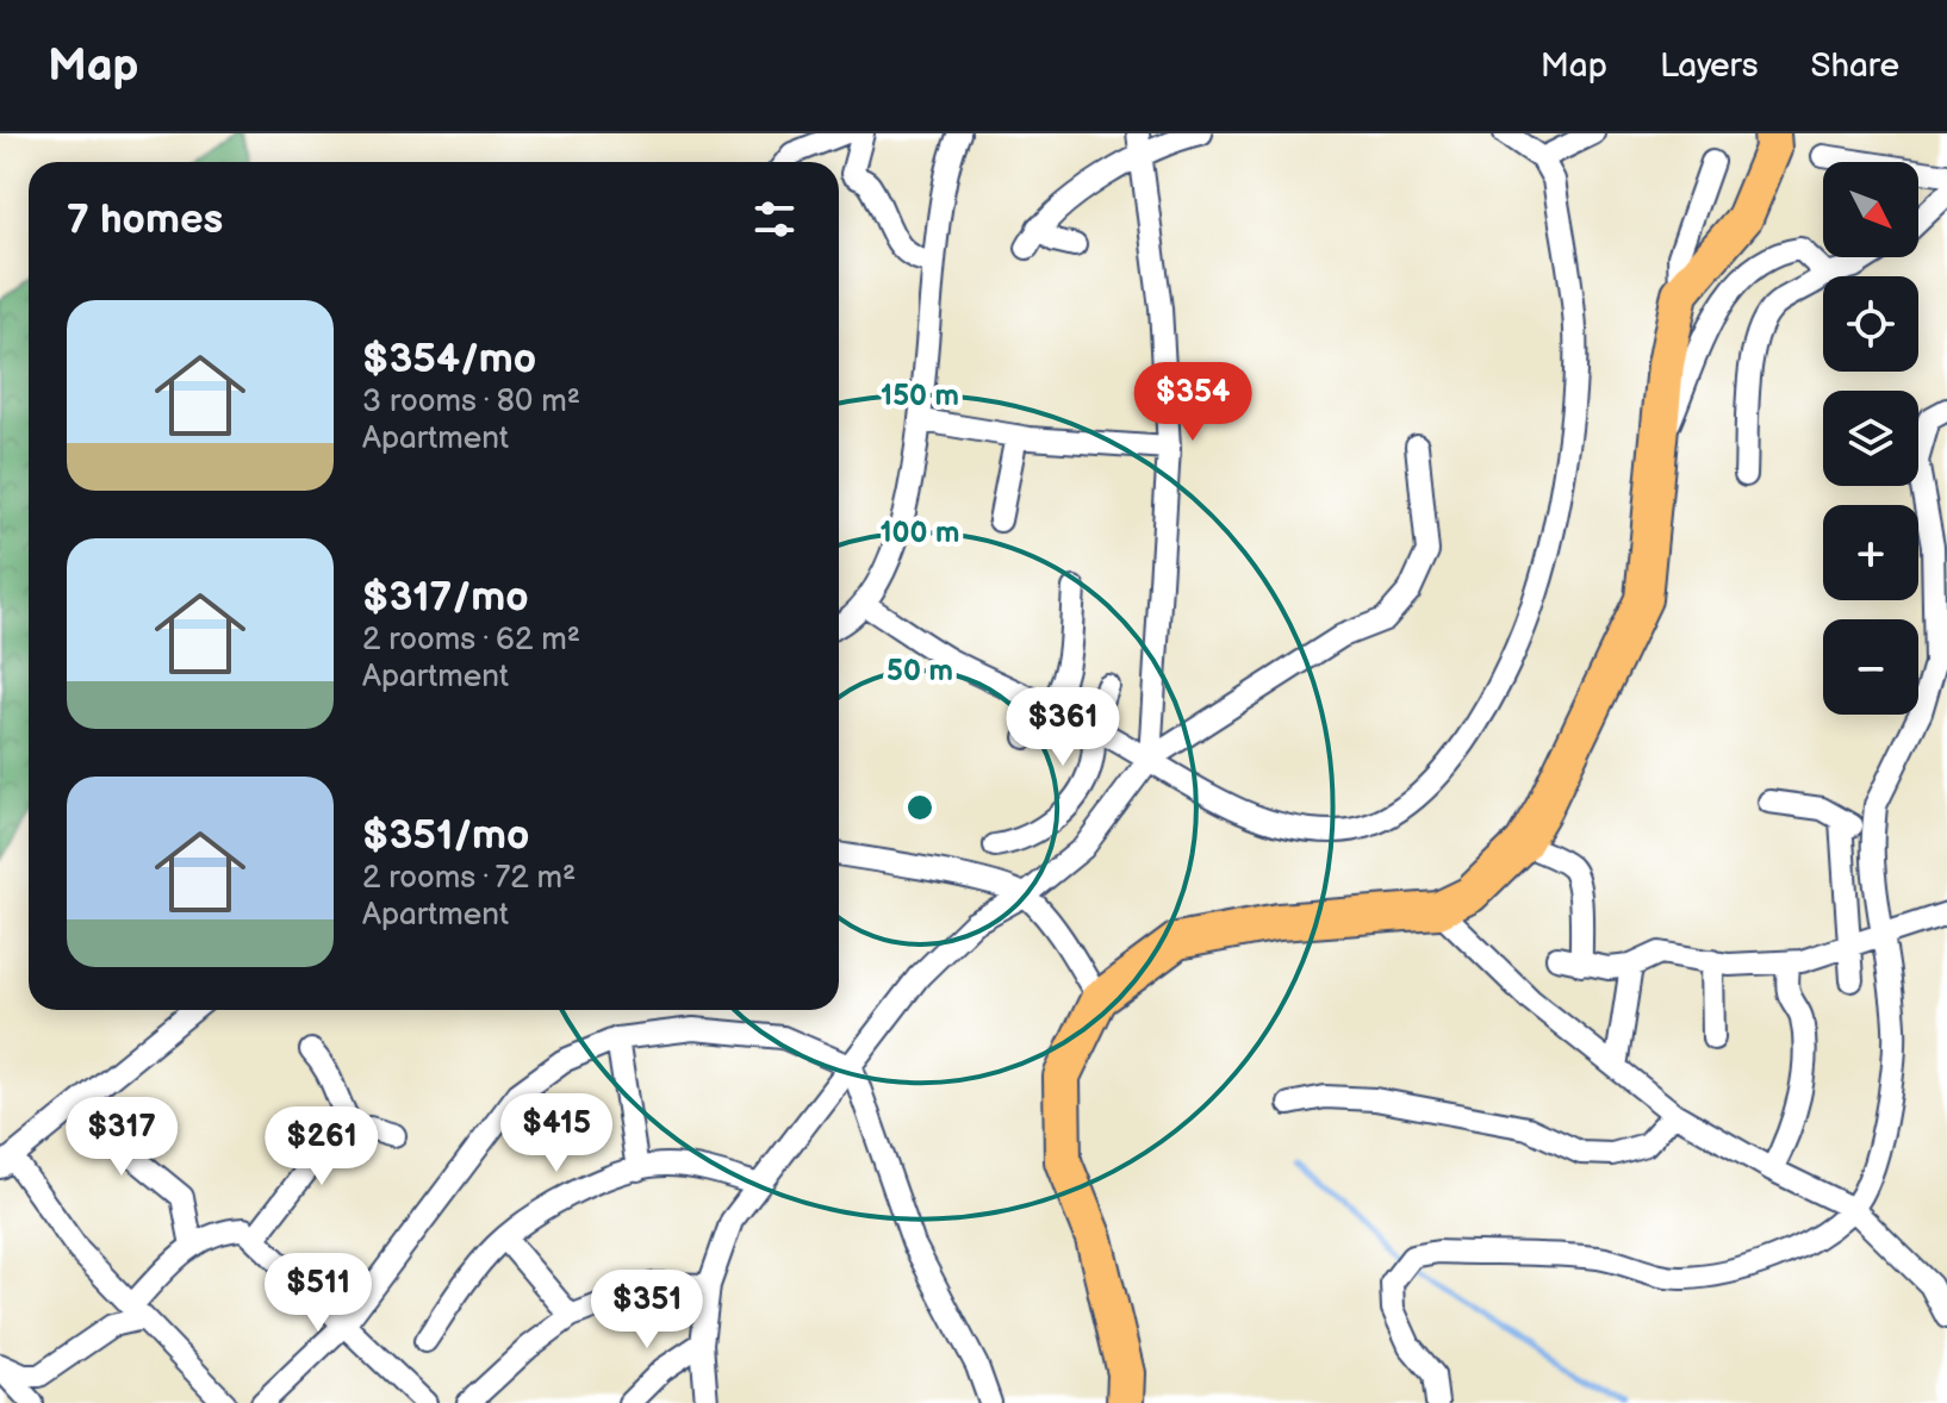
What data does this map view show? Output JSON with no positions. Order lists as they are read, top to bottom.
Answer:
{
  "north": "bottom right",
  "page": {
    "header": "Map",
    "nav": ["Map", "Layers", "Share"],
    "map_buttons": ["+", "−"],
    "heading": "7 homes",
    "list": [
      {
        "name": "$354/mo",
        "note": "3 rooms · 80 m² · Apartment"
      },
      {
        "name": "$317/mo",
        "note": "2 rooms · 62 m² · Apartment"
      },
      {
        "name": "$351/mo",
        "note": "2 rooms · 72 m² · Apartment"
      }
    ],
    "price": [
      "$354",
      "$361",
      "$415",
      "$317",
      "$261",
      "$511",
      "$351"
    ]
  },
  "rings": ["150 m", "100 m", "50 m"]
}
